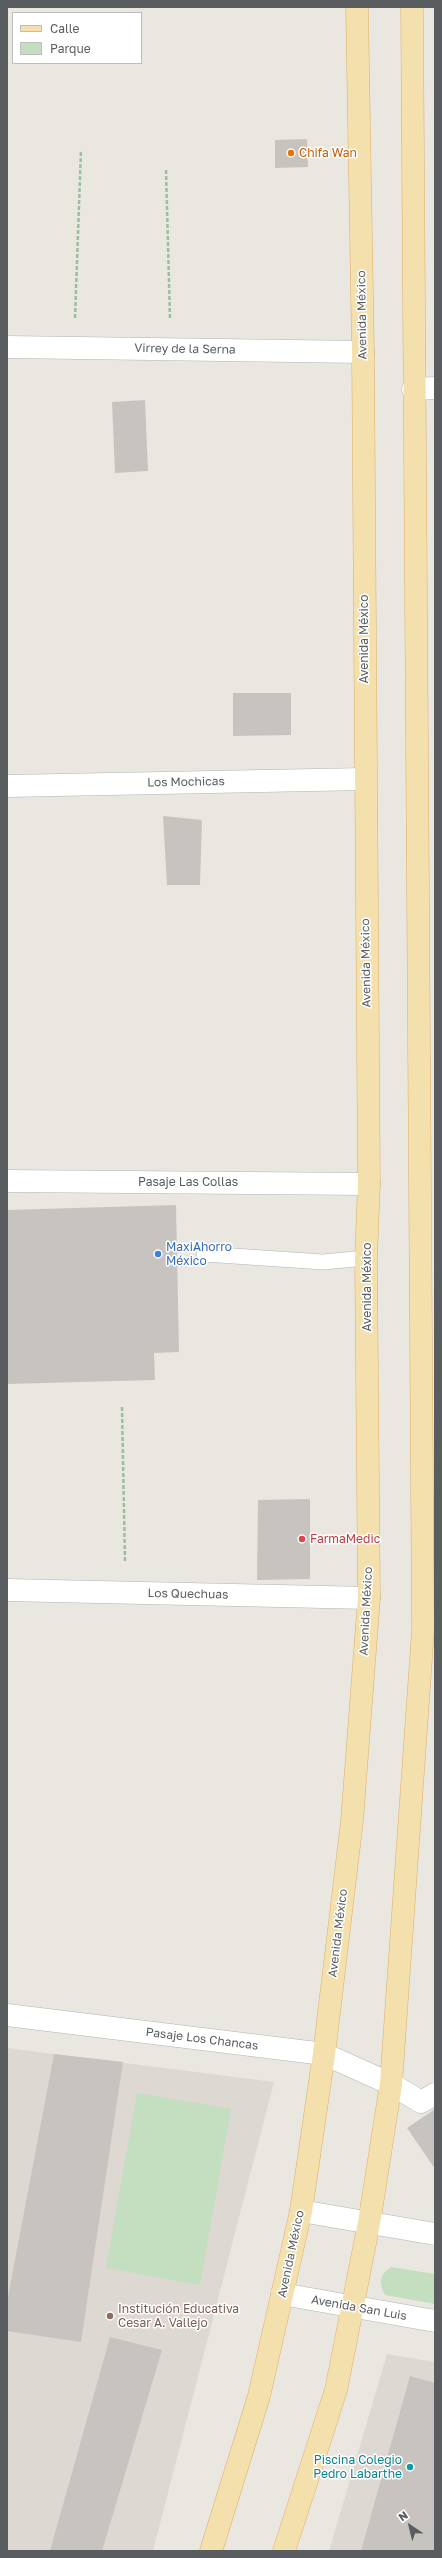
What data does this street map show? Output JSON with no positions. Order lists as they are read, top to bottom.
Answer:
{
  "streets": {
    "main road": ["Avenida México"],
    "street": [
      "Virrey de la Serna",
      "Los Mochicas",
      "Pasaje Las Collas",
      "Los Quechuas",
      "Pasaje Los Chancas",
      "Avenida San Luis"
    ]
  },
  "crossings": [
    ["Avenida México", "Virrey de la Serna"],
    ["Avenida México", "Los Mochicas"],
    ["Avenida México", "Pasaje Las Collas"],
    ["Avenida México", "Los Quechuas"],
    ["Avenida México", "Pasaje Los Chancas"],
    ["Avenida México", "Avenida San Luis"]
  ],
  "places": [
    "Chifa Wan",
    "MaxiAhorro México",
    "FarmaMedic",
    "Institución Educativa Cesar A. Vallejo",
    "Piscina Colegio Pedro Labarthe"
  ],
  "legend": ["Calle", "Parque"],
  "north": "top left"
}
